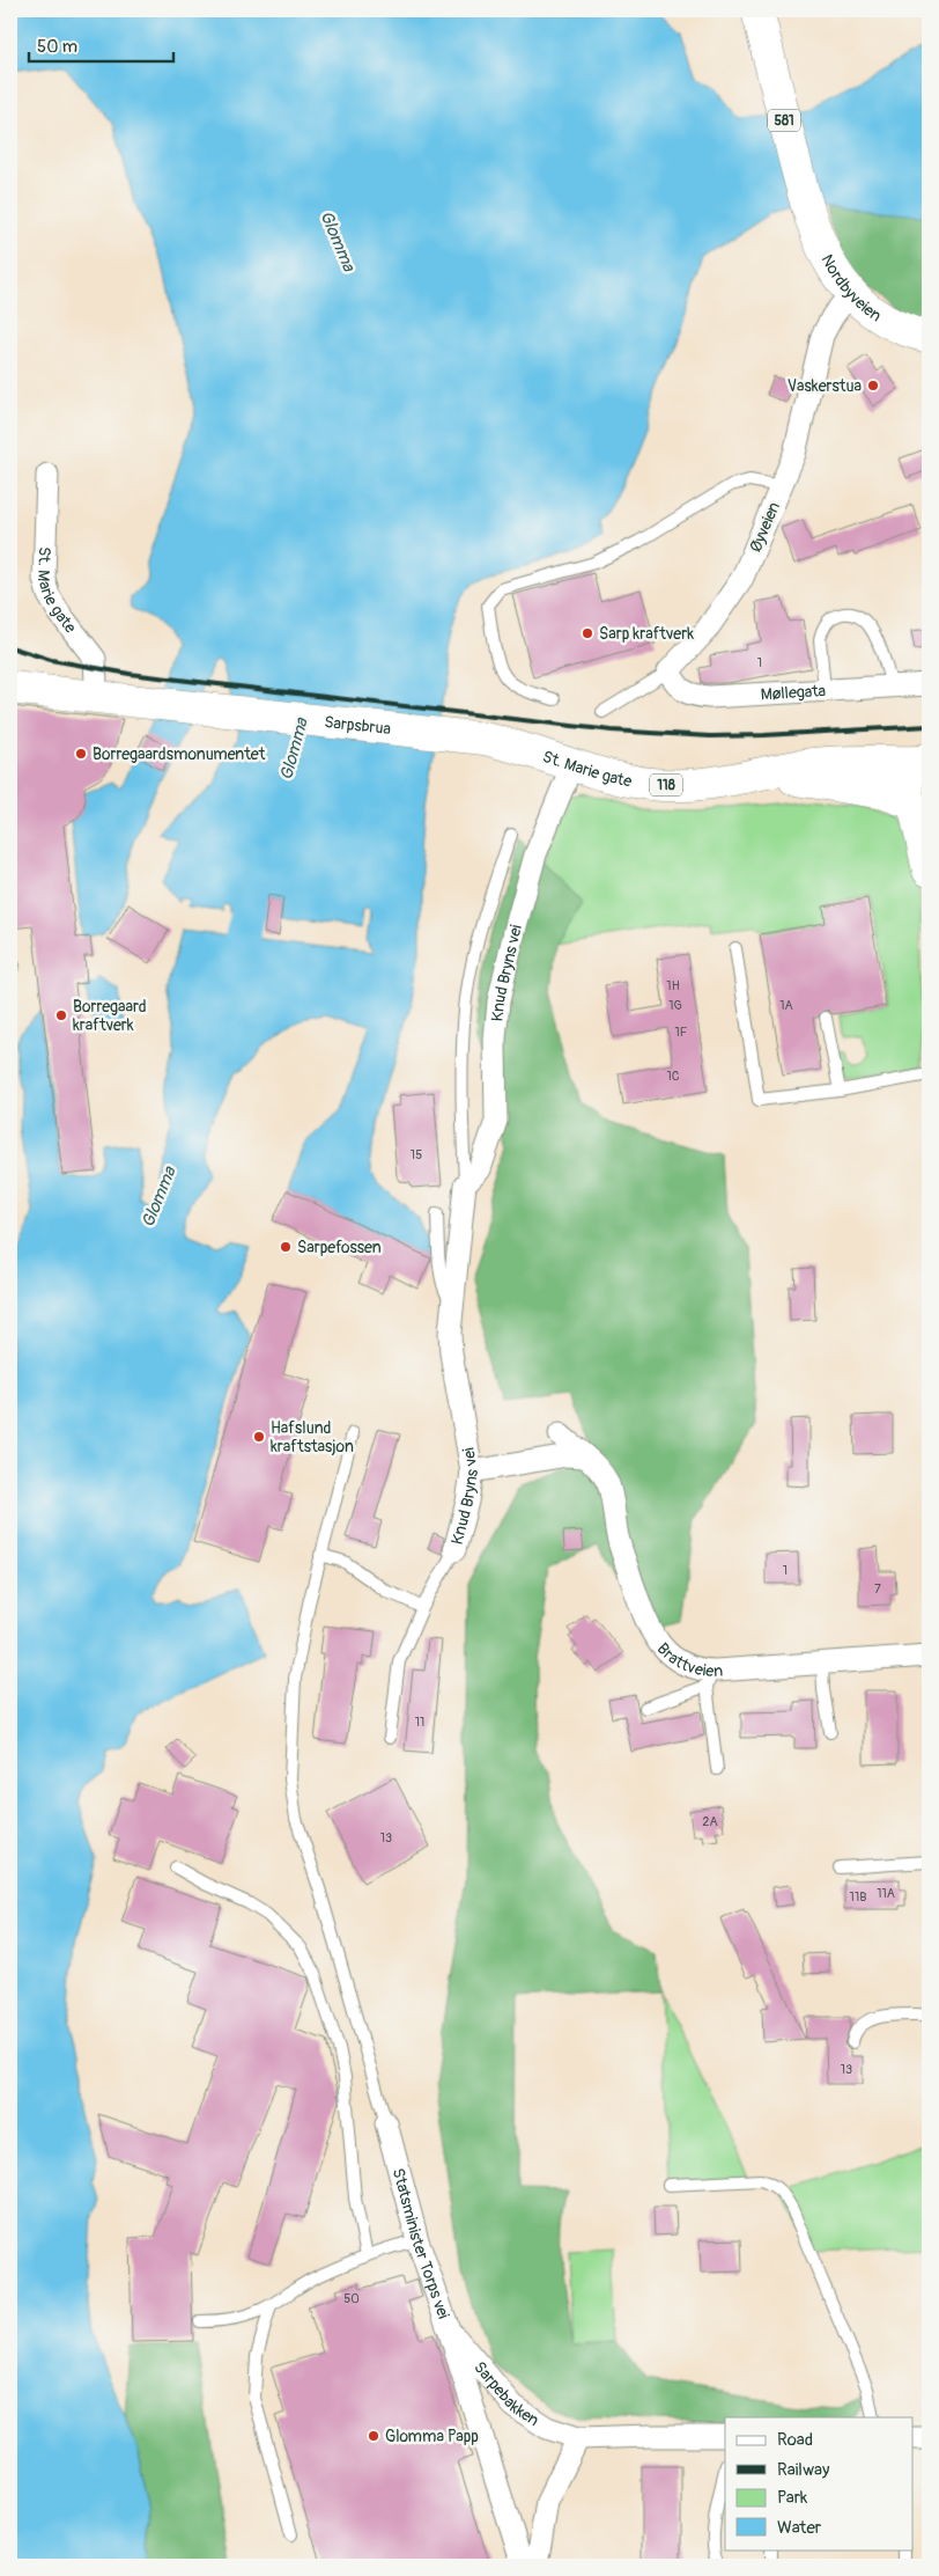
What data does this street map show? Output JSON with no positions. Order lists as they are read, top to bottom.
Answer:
{
  "streets": {
    "main road": [
      "581",
      "Nordbyveien",
      "St. Marie gate",
      "Sarpsbrua",
      "118"
    ],
    "street": [
      "Øyveien",
      "Møllegata",
      "Knud Bryns vei",
      "Brattveien",
      "Statsminister Torps vei",
      "Sarpebakken"
    ]
  },
  "crossings": [
    ["Nordbyveien", "Øyveien"],
    ["Øyveien", "Møllegata"],
    ["St. Marie gate", "Sarpsbrua"],
    ["St. Marie gate", "118"],
    ["St. Marie gate", "Knud Bryns vei"],
    ["Sarpsbrua", "118"],
    ["Statsminister Torps vei", "Sarpebakken"]
  ],
  "water": ["Glomma"],
  "places": [
    "Vaskerstua",
    "Sarp kraftverk",
    "Borregaardsmonumentet",
    "Borregaard kraftverk",
    "Sarpefossen",
    "Hafslund kraftstasjon",
    "Glomma Papp"
  ],
  "house_numbers": [
    "1",
    "1H",
    "1G",
    "1A",
    "1F",
    "1C",
    "15",
    "1",
    "7",
    "11",
    "2A",
    "13",
    "11A",
    "11B",
    "13",
    "50"
  ],
  "legend": [
    "Road",
    "Railway",
    "Park",
    "Water"
  ],
  "scale_bar": "50 m"
}
